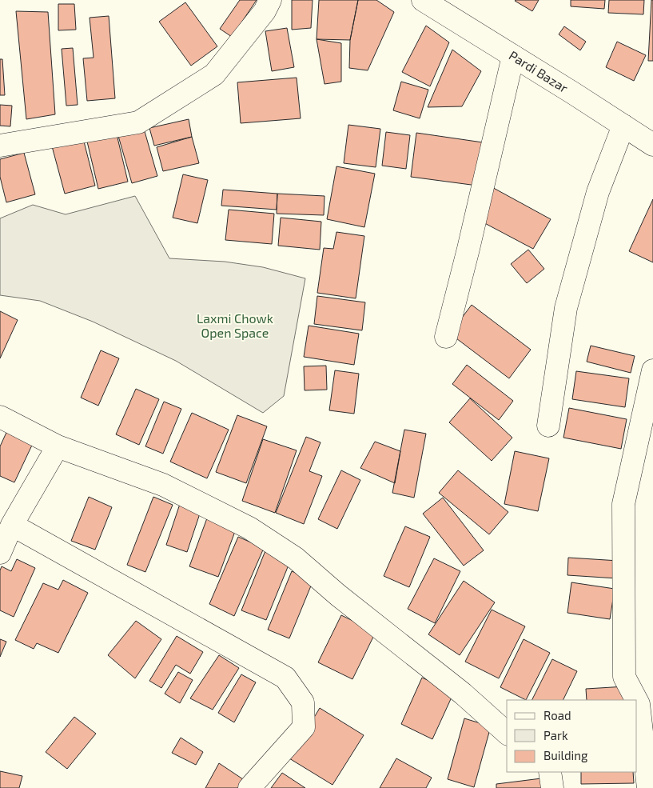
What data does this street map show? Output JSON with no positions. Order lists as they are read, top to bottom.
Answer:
{
  "streets": {
    "street": ["Pardi Bazar"]
  },
  "parks": ["Laxmi Chowk Open Space"],
  "legend": ["Road", "Park", "Building"]
}
